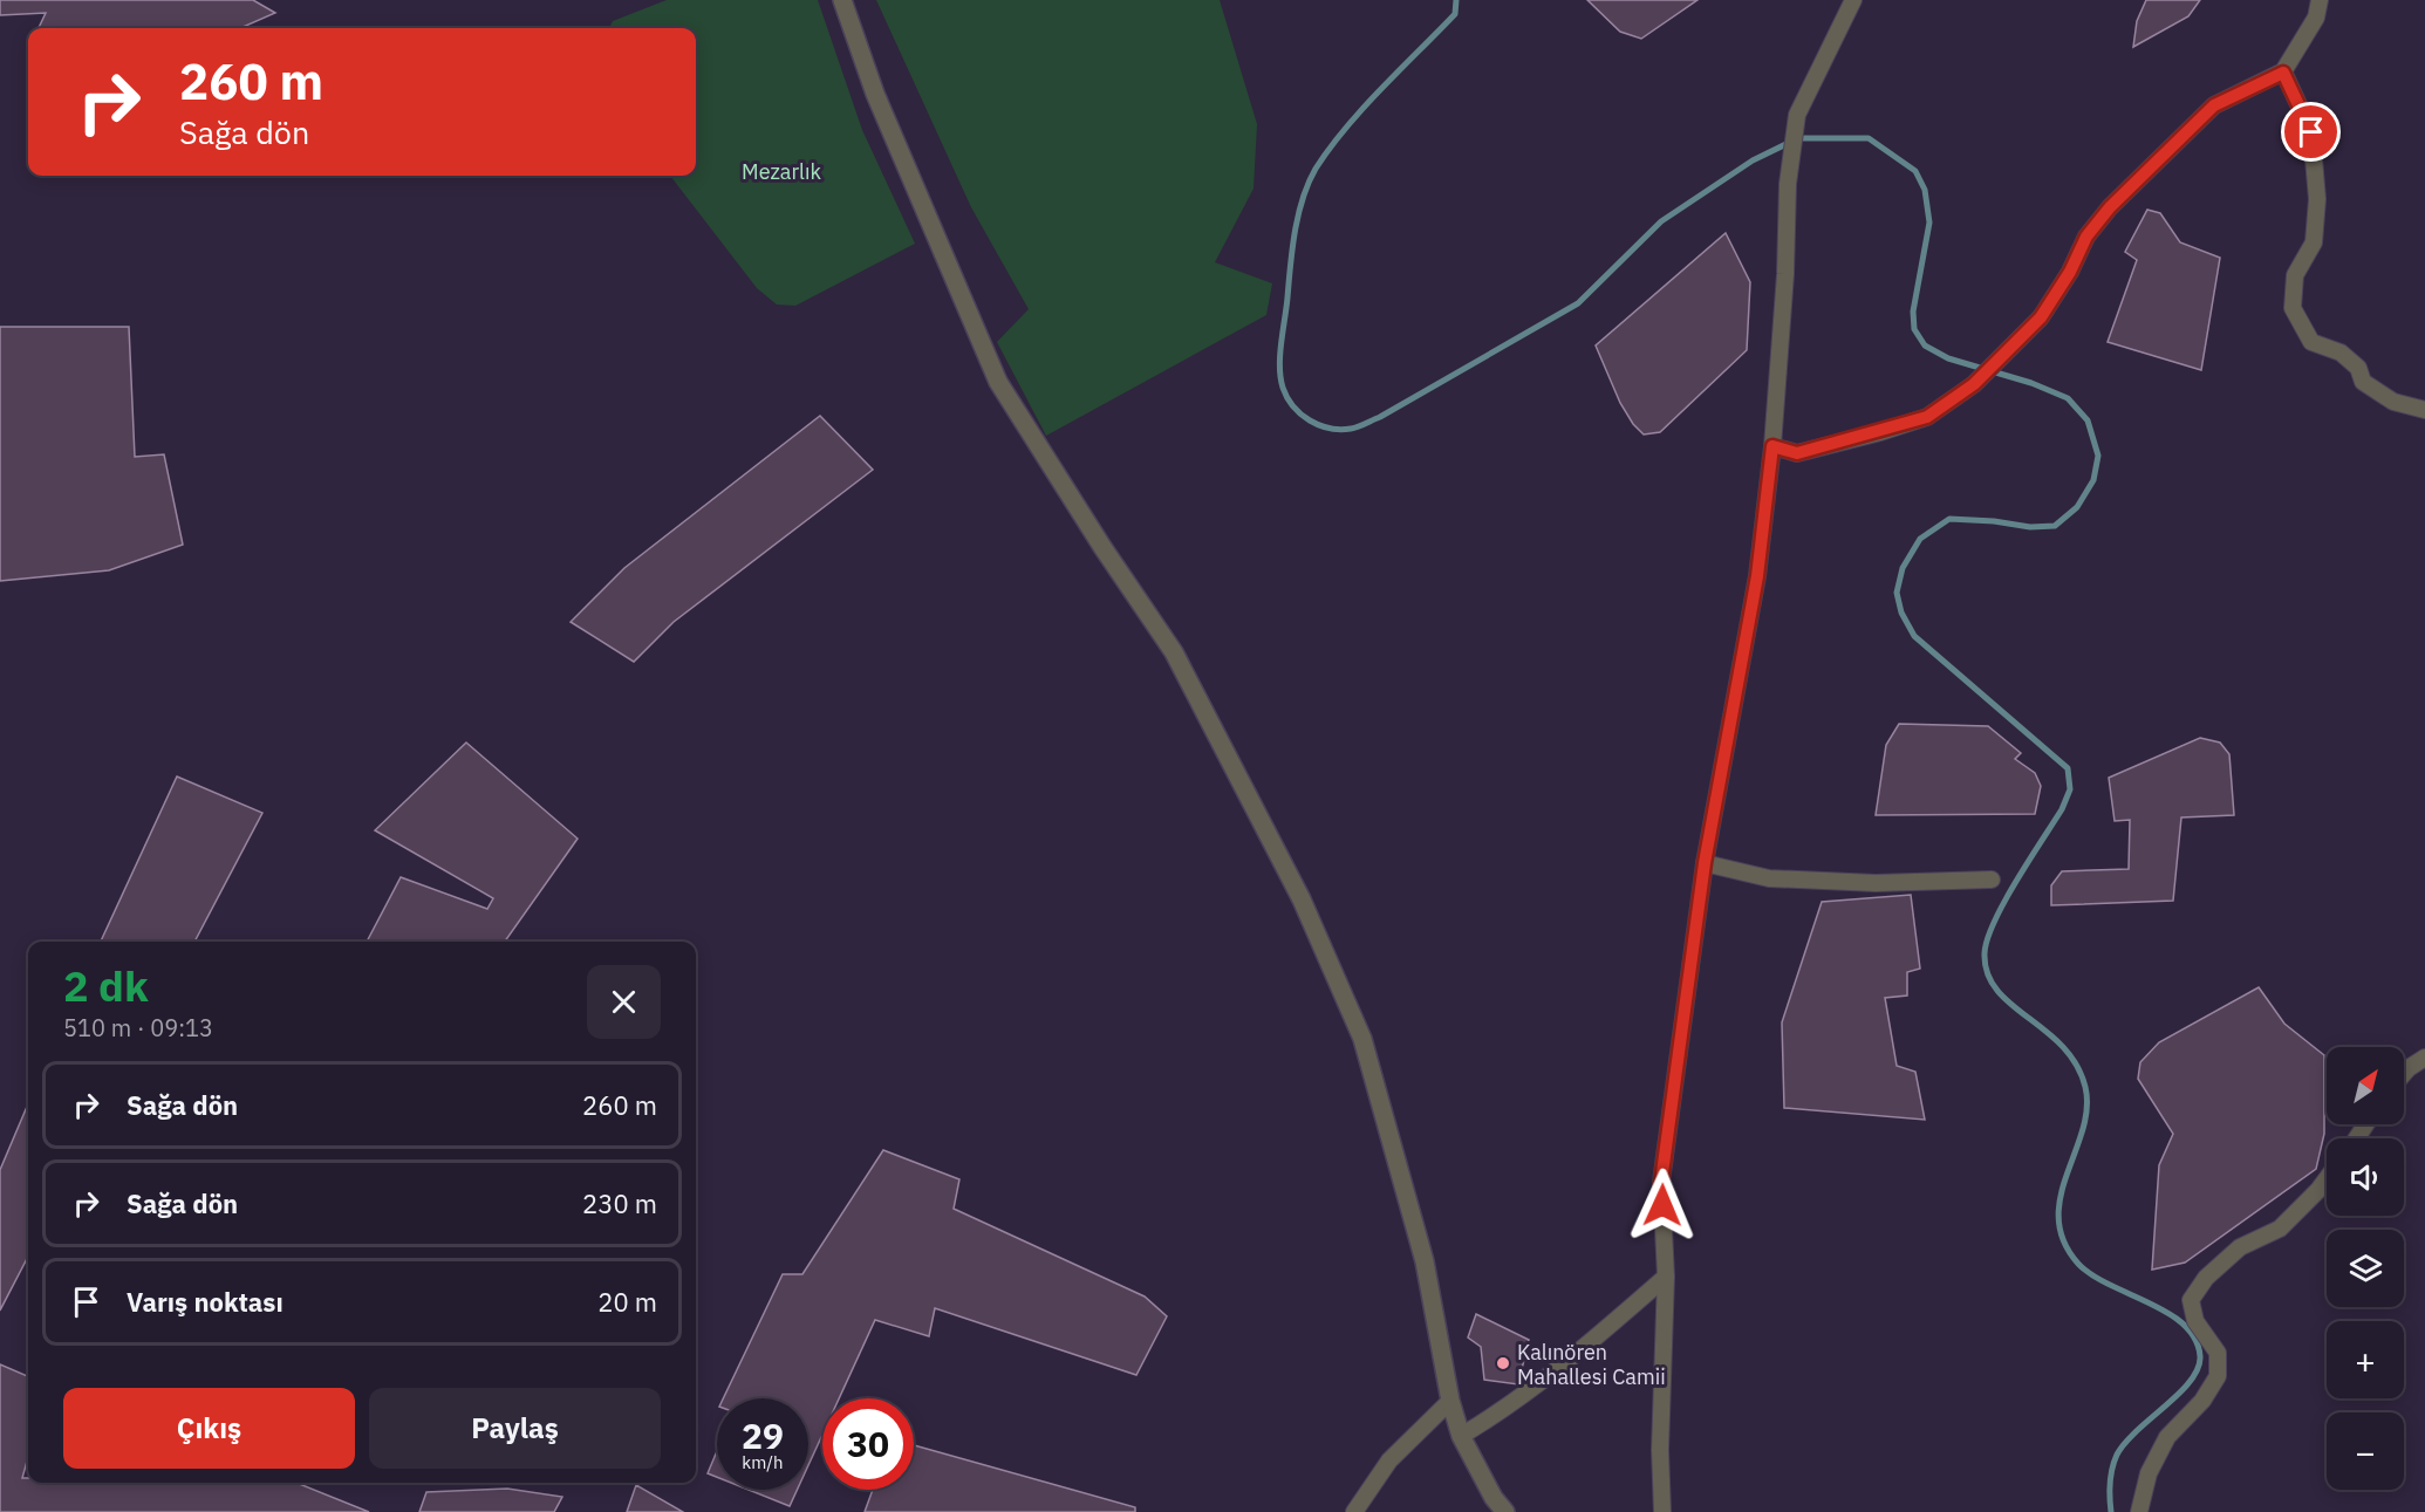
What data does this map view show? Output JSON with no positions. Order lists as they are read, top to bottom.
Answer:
{
  "parks": ["Mezarlık"],
  "places": ["Kalınören Mahallesi Camii"],
  "north": "top right",
  "page": {
    "turn": ["260 m", "Sağa dön"],
    "heading": ["2 dk", "510 m · 09:13"],
    "map_buttons": ["+", "−"],
    "list": [
      {
        "name": "Sağa dön",
        "value": "260 m"
      },
      {
        "name": "Sağa dön",
        "value": "230 m"
      },
      {
        "name": "Varış noktası",
        "value": "20 m"
      }
    ],
    "buttons": ["Çıkış", "Paylaş"],
    "speed": "29 km/h",
    "limit": "30"
  }
}
